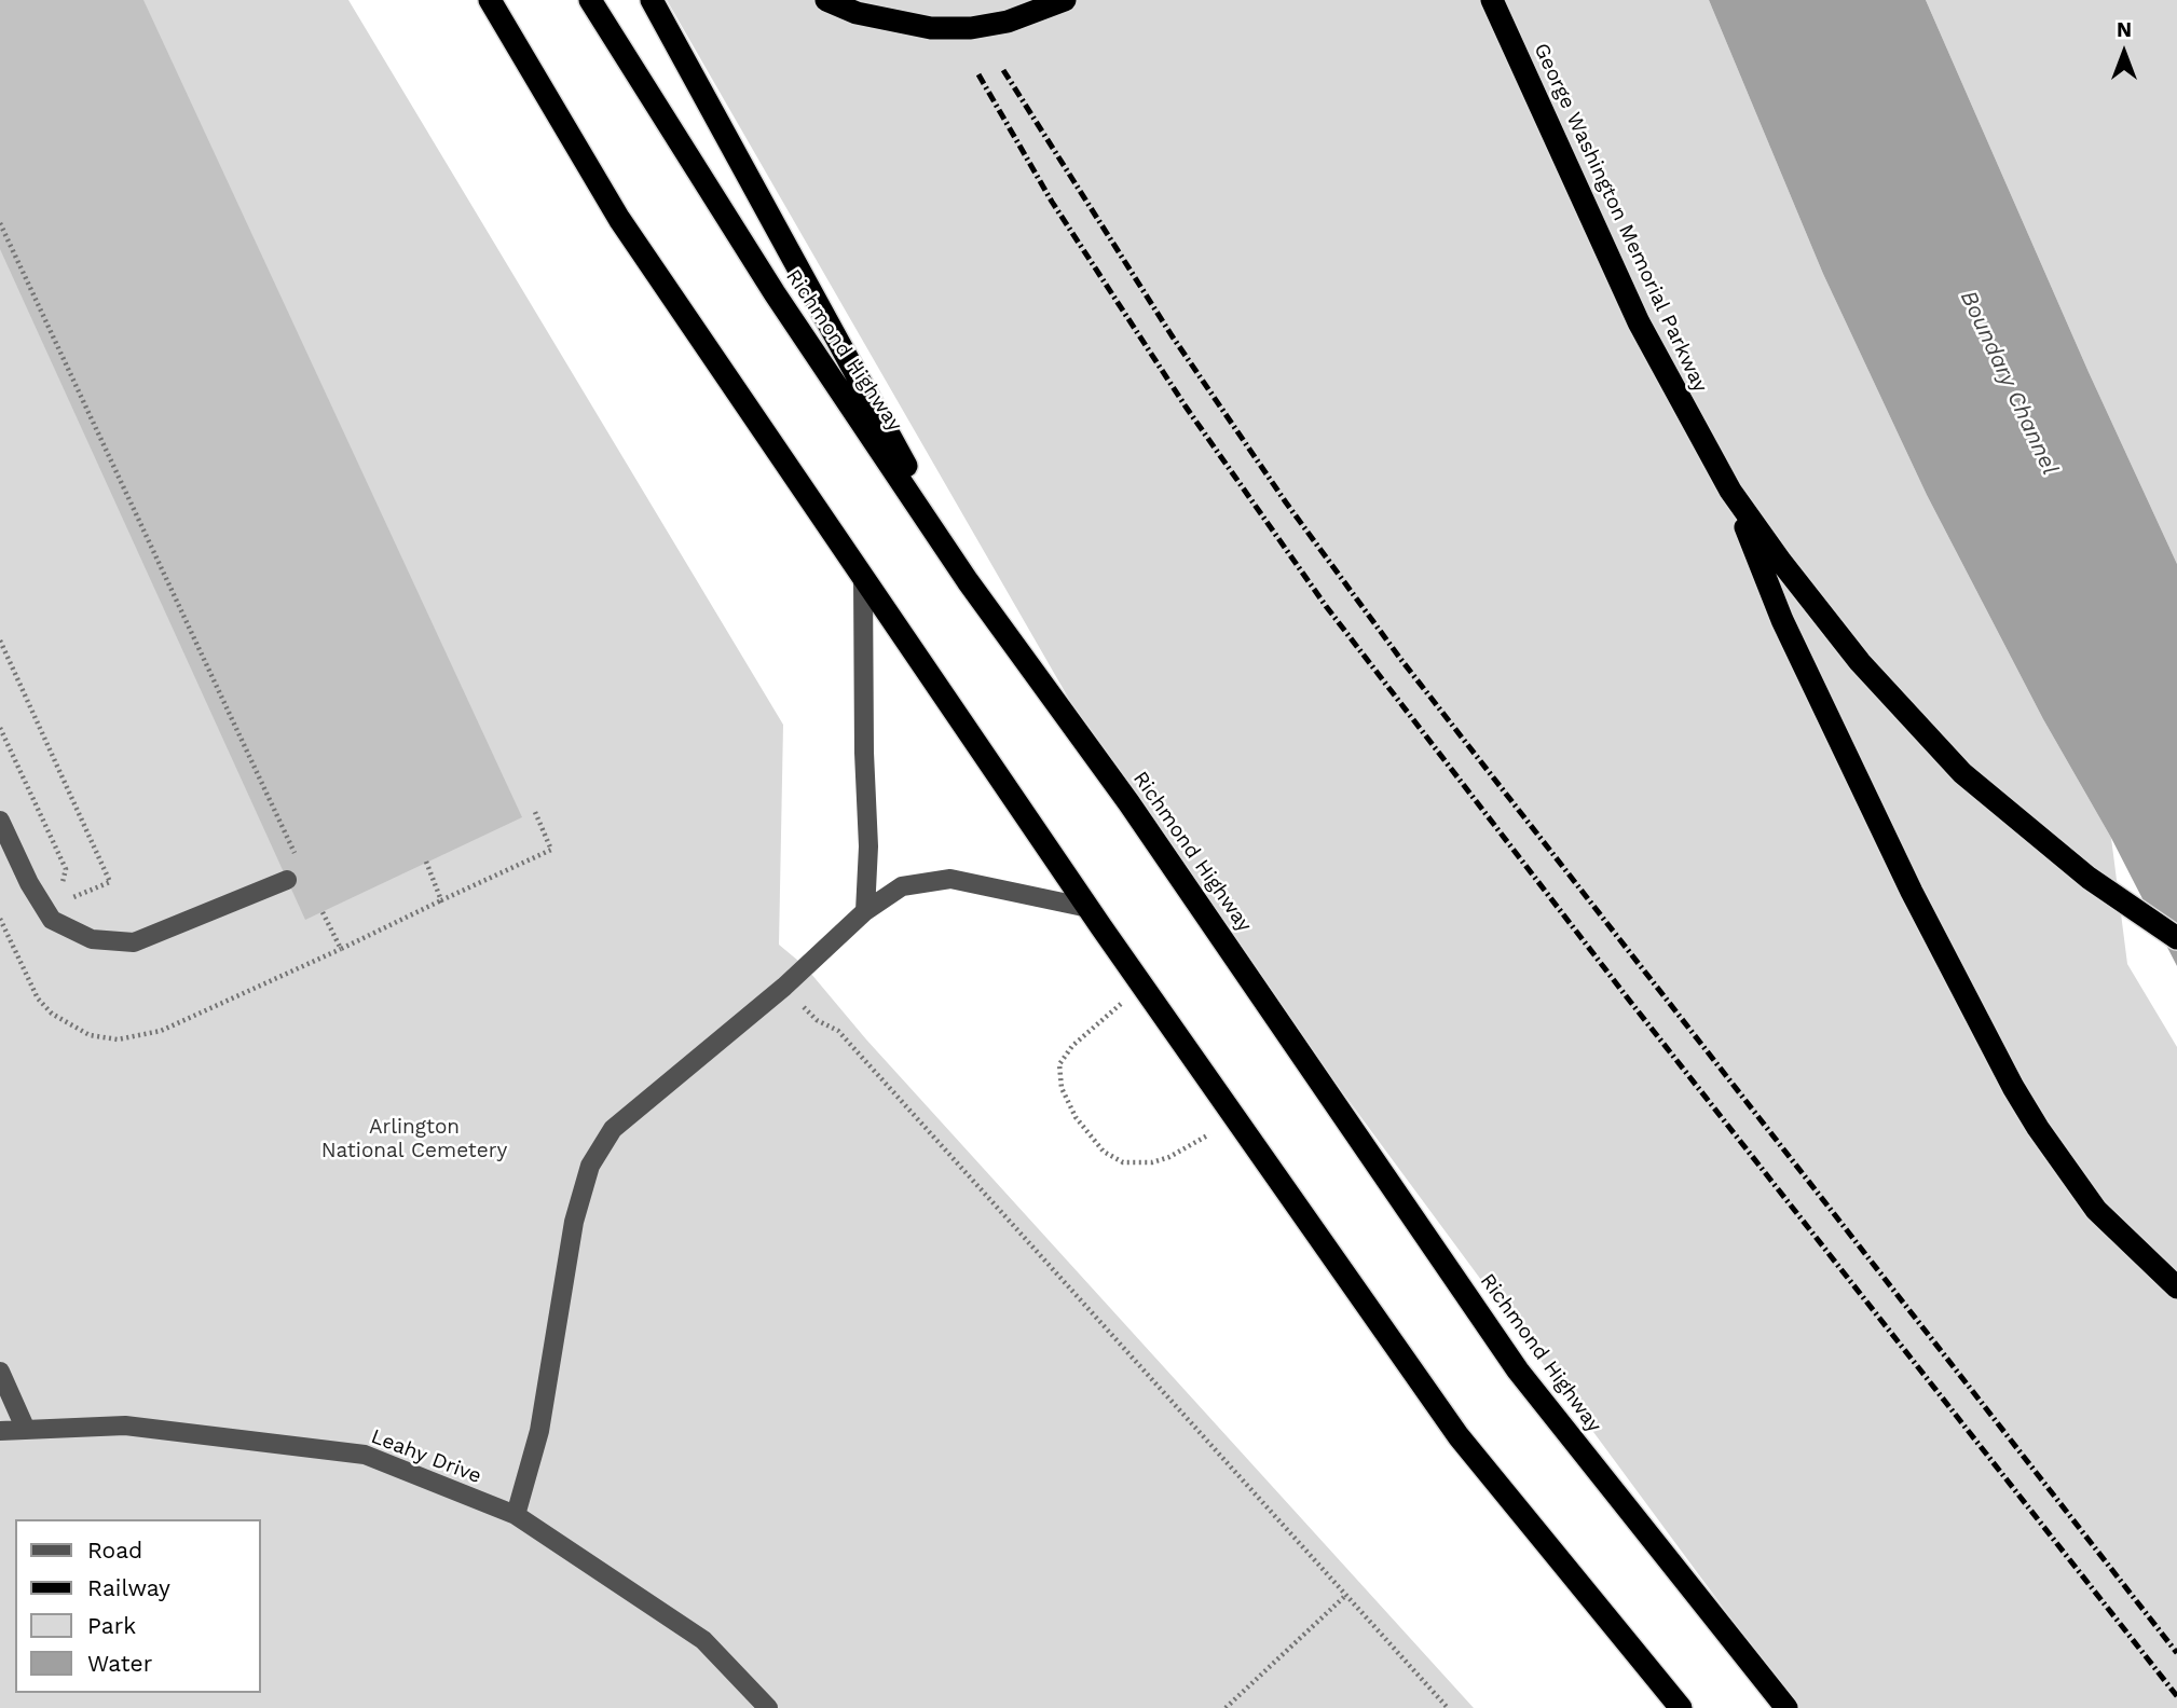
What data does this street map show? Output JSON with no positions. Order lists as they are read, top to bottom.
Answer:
{
  "streets": {
    "highway": ["George Washington Memorial Parkway", "Richmond Highway"],
    "lane": ["Leahy Drive"]
  },
  "water": ["Boundary Channel"],
  "parks": ["Arlington National Cemetery"],
  "legend": [
    "Road",
    "Railway",
    "Park",
    "Water"
  ],
  "north": "top"
}
